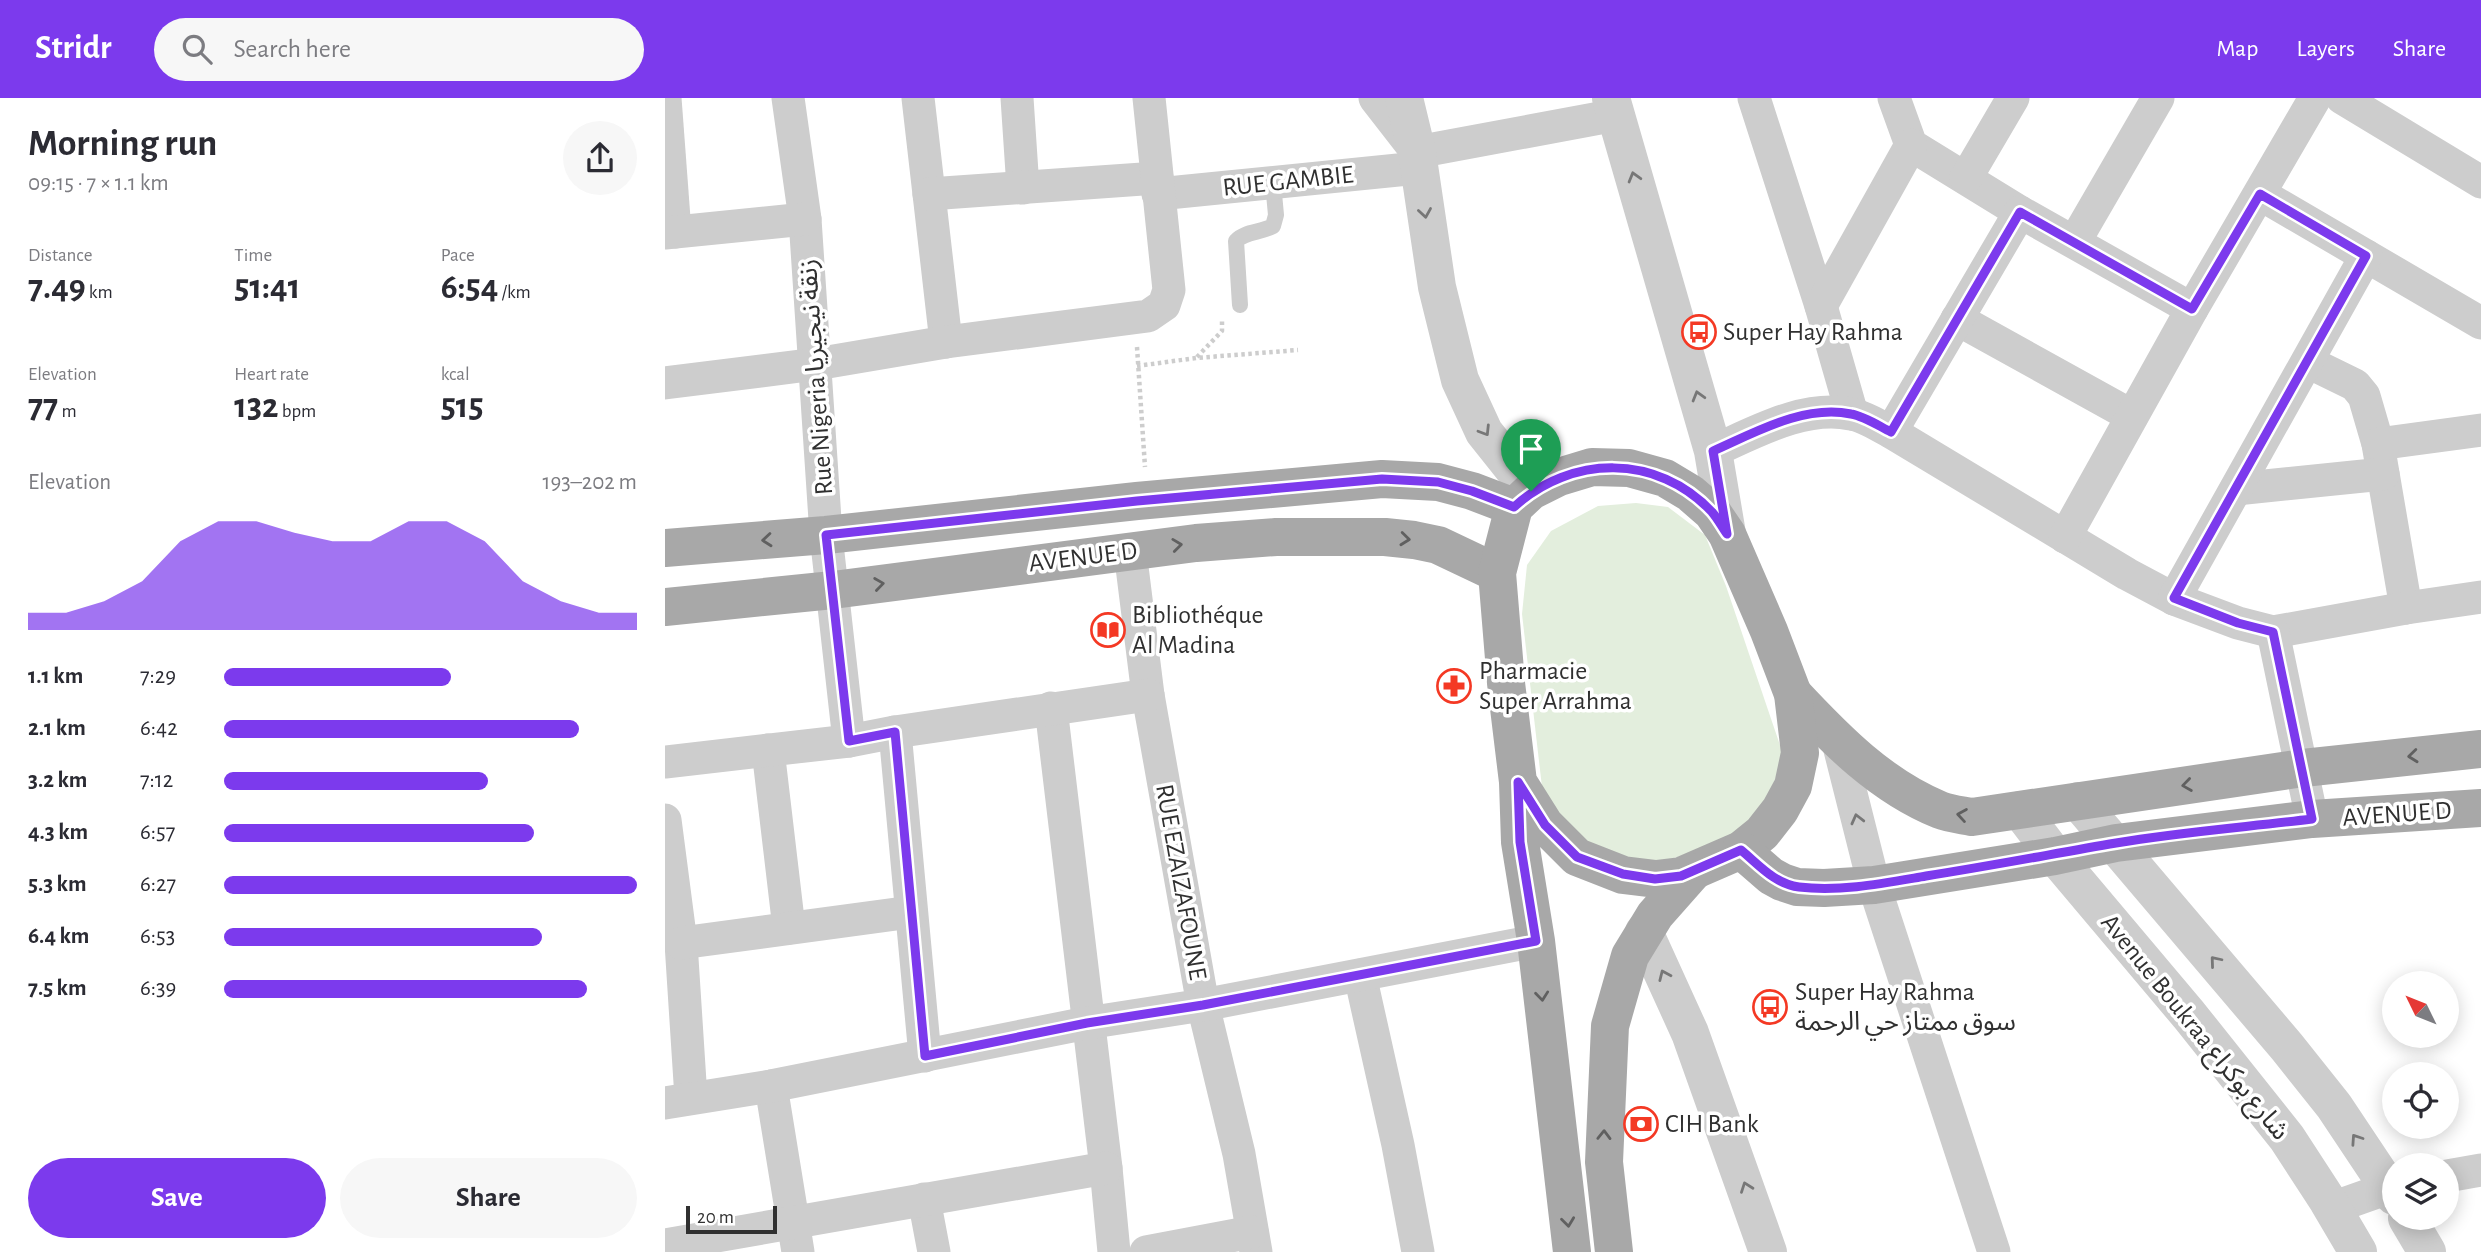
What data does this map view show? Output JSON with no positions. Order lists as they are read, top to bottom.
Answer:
{
  "streets": {
    "main road": ["AVENUE D"],
    "street": [
      "RUE GAMBIE",
      "Rue Nigeria زنقة نيجيريا",
      "RUE EZAIZAFOUNE",
      "Avenue Boukraa شارع بوكراع"
    ]
  },
  "crossings": [
    ["Rue Nigeria زنقة نيجيريا", "AVENUE D"],
    ["AVENUE D", "RUE EZAIZAFOUNE"],
    ["AVENUE D", "Avenue Boukraa شارع بوكراع"]
  ],
  "places": {
    "bus stop": ["Super Hay Rahma", "Super Hay Rahma سوق ممتاز حي الرحمة"],
    "library": ["Bibliothéque Al Madina"],
    "pharmacy": ["Pharmacie Super Arrahma"],
    "bank": ["CIH Bank"]
  },
  "scale_bar": "20 m",
  "north": "top left",
  "page": {
    "header": "Stridr",
    "search": "Search here",
    "nav": ["Map", "Layers", "Share"],
    "heading": ["Morning run", "09:15 · 7 × 1.1 km"],
    "stats": [
      ["Distance", "7.49 km"],
      ["Time", "51:41"],
      ["Pace", "6:54 /km"],
      ["Elevation", "77 m"],
      ["Heart rate", "132 bpm"],
      ["kcal", "515"]
    ],
    "chart": ["Elevation", "193–202 m"],
    "list": [
      {
        "name": "1.1 km",
        "note": "7:29"
      },
      {
        "name": "2.1 km",
        "note": "6:42"
      },
      {
        "name": "3.2 km",
        "note": "7:12"
      },
      {
        "name": "4.3 km",
        "note": "6:57"
      },
      {
        "name": "5.3 km",
        "note": "6:27"
      },
      {
        "name": "6.4 km",
        "note": "6:53"
      },
      {
        "name": "7.5 km",
        "note": "6:39"
      }
    ],
    "buttons": ["Save", "Share"],
    "scale": "20 m"
  }
}
